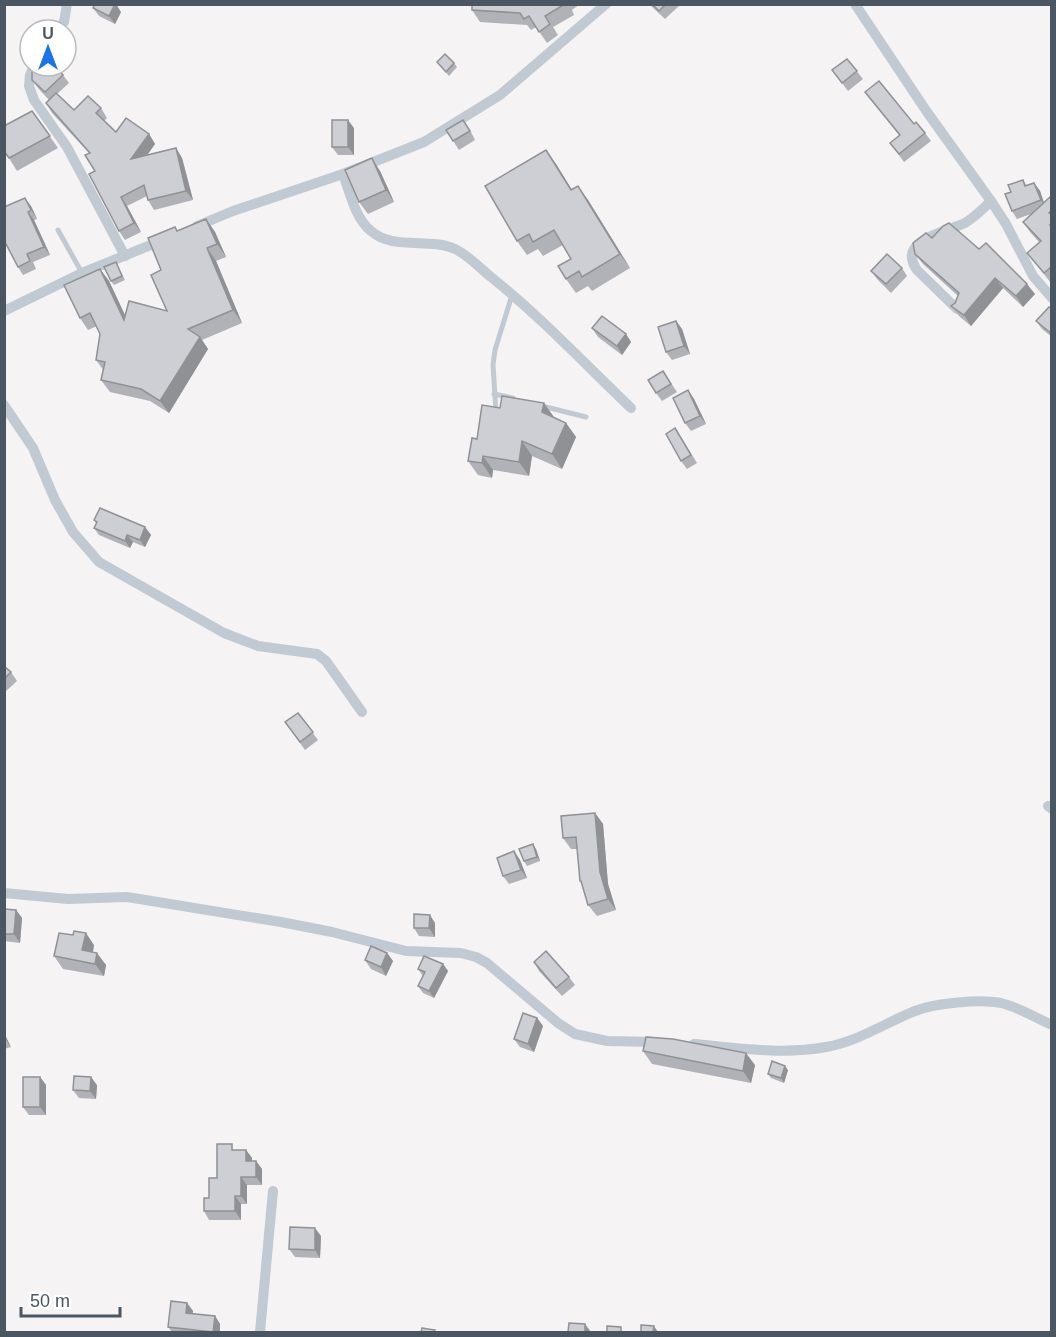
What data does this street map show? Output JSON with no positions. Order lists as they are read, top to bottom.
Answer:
{
  "scale_bar": "50 m",
  "north": "top"
}
